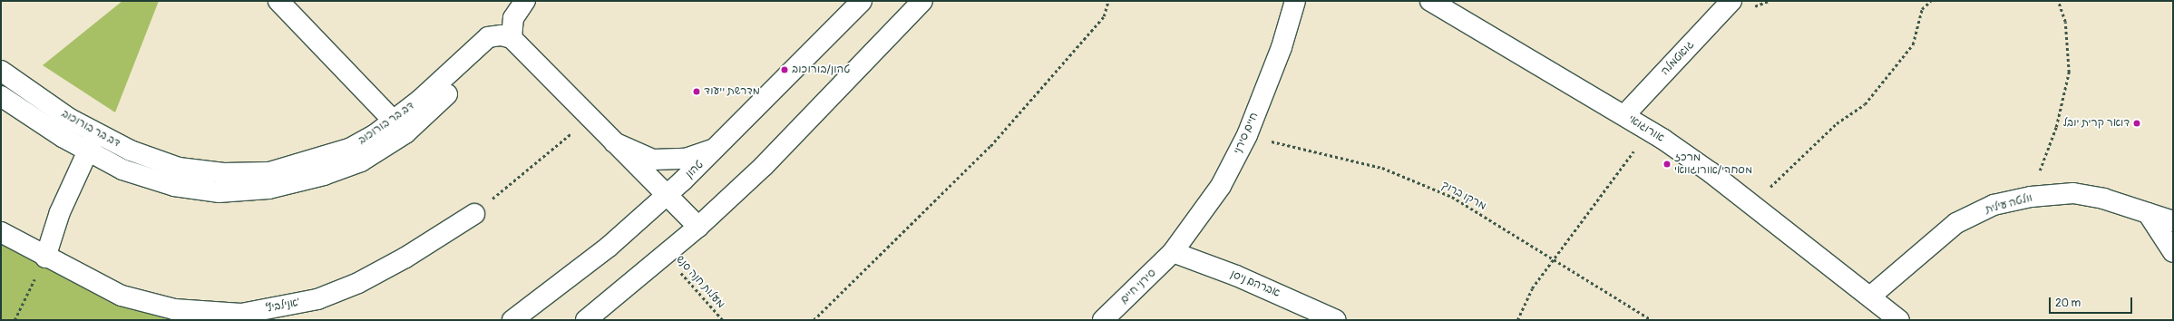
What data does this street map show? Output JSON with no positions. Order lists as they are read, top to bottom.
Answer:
{
  "streets": {
    "street": [
      "גואטמלה",
      "דב בר בורוכוב",
      "אורוגואי",
      "חיים סירני",
      "טהון",
      "וולטה עילית",
      "אברהם ניסן",
      "סירני חיים",
      "אנילביץ'"
    ],
    "path": ["מרקו ברוך", "מעלות חנה סנש"]
  },
  "crossings": [
    ["גואטמלה", "אורוגואי"],
    ["אורוגואי", "וולטה עילית"],
    ["חיים סירני", "מרקו ברוך"],
    ["חיים סירני", "אברהם ניסן"],
    ["חיים סירני", "סירני חיים"],
    ["אברהם ניסן", "סירני חיים"]
  ],
  "places": [
    "טהון/בורוכוב",
    "מדרשת ייעוד",
    "דואר קרית יובל",
    "מרכז מסחרי/אורוגוואי"
  ],
  "scale_bar": "20 m"
}
